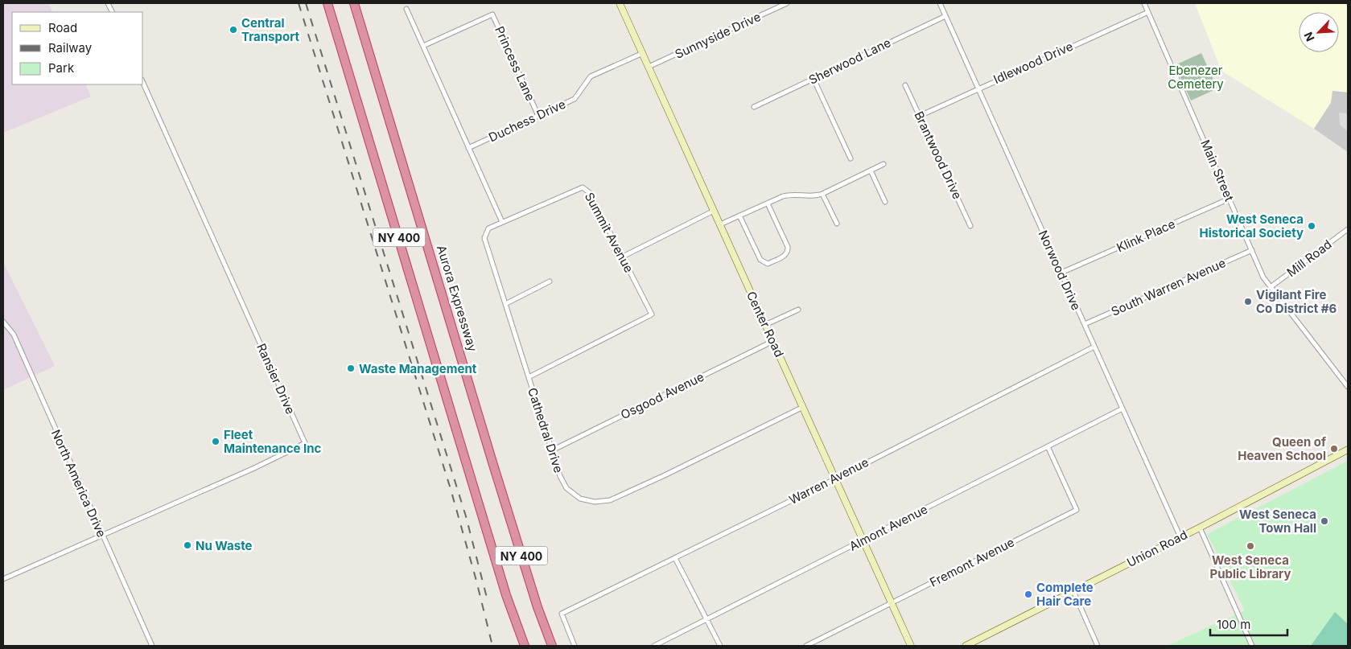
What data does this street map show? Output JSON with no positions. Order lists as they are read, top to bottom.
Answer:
{
  "streets": {
    "highway": ["NY 400", "Aurora Expressway"],
    "main road": ["Center Road", "Union Road"],
    "street": [
      "Sunnyside Drive",
      "Sherwood Lane",
      "Idlewood Drive",
      "Princess Lane",
      "Duchess Drive",
      "Brantwood Drive",
      "Main Street",
      "Summit Avenue",
      "Klink Place",
      "Mill Road",
      "Norwood Drive",
      "South Warren Avenue",
      "Ransier Drive",
      "Osgood Avenue",
      "Cathedral Drive",
      "Warren Avenue",
      "North America Drive",
      "Almont Avenue",
      "Fremont Avenue"
    ]
  },
  "crossings": [
    ["Sunnyside Drive", "Center Road"],
    ["Sherwood Lane", "Norwood Drive"],
    ["Idlewood Drive", "Brantwood Drive"],
    ["Idlewood Drive", "Main Street"],
    ["Idlewood Drive", "Norwood Drive"],
    ["Princess Lane", "Duchess Drive"],
    ["Duchess Drive", "Center Road"],
    ["Main Street", "Klink Place"],
    ["Main Street", "Mill Road"],
    ["Main Street", "South Warren Avenue"],
    ["Summit Avenue", "Cathedral Drive"],
    ["Klink Place", "Norwood Drive"],
    ["Norwood Drive", "South Warren Avenue"],
    ["Norwood Drive", "Warren Avenue"],
    ["Norwood Drive", "Almont Avenue"],
    ["Norwood Drive", "Union Road"],
    ["Center Road", "Osgood Avenue"],
    ["Center Road", "Cathedral Drive"],
    ["Center Road", "Warren Avenue"],
    ["Center Road", "Almont Avenue"],
    ["Center Road", "Fremont Avenue"],
    ["Ransier Drive", "North America Drive"],
    ["Osgood Avenue", "Cathedral Drive"],
    ["Almont Avenue", "Fremont Avenue"]
  ],
  "parks": ["Ebenezer Cemetery"],
  "places": [
    "Central Transport",
    "West Seneca Historical Society",
    "Vigilant Fire Co District #6",
    "Waste Management",
    "Fleet Maintenance Inc",
    "Queen of Heaven School",
    "West Seneca Town Hall",
    "Nu Waste",
    "West Seneca Public Library",
    "Complete Hair Care"
  ],
  "legend": ["Road", "Railway", "Park"],
  "scale_bar": "100 m",
  "north": "bottom left"
}
